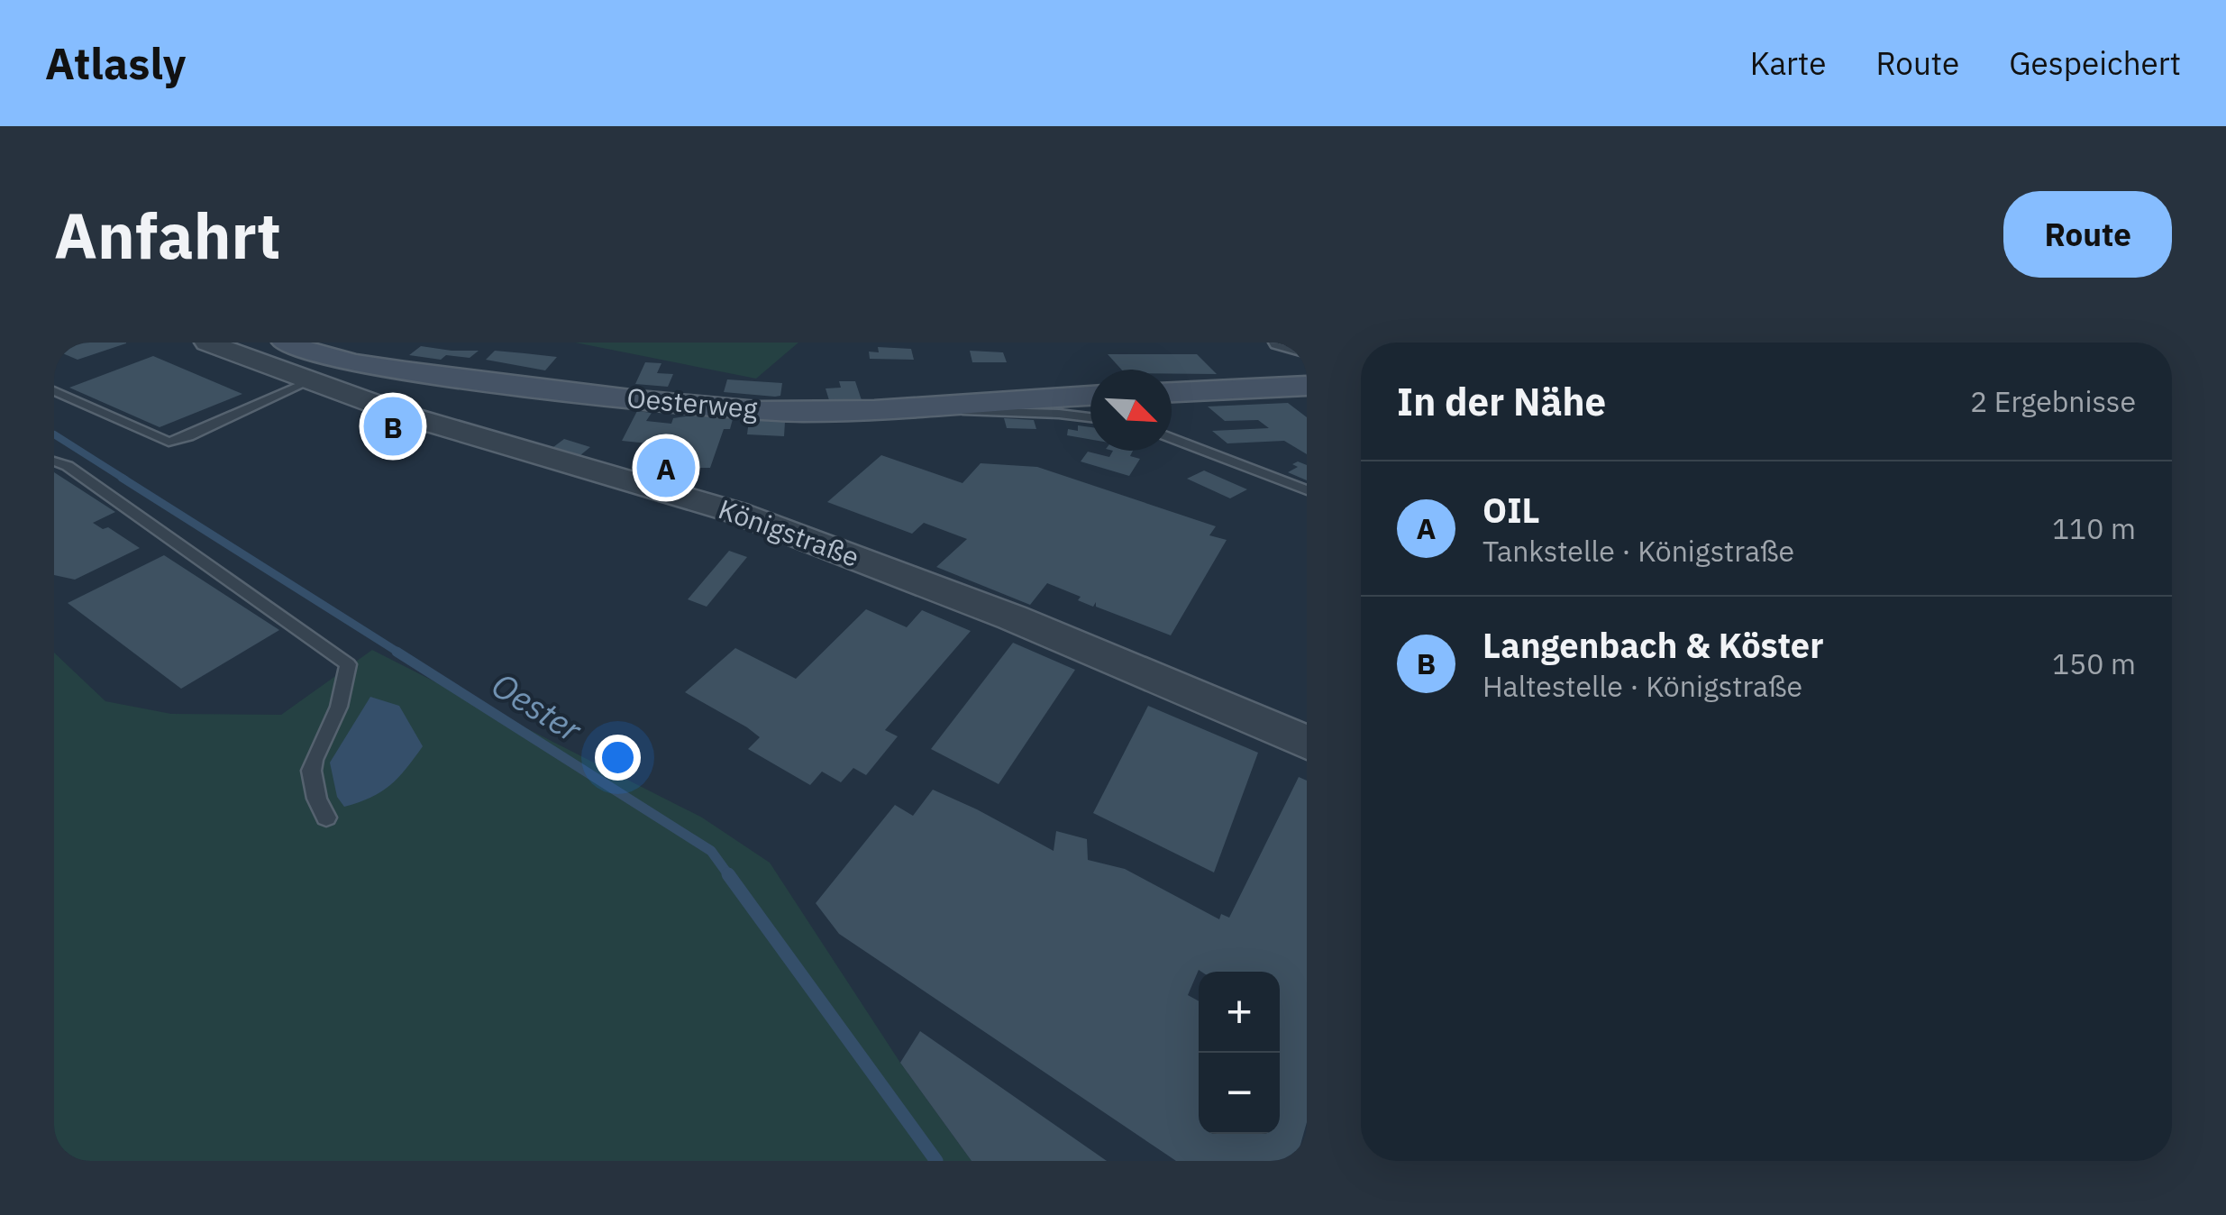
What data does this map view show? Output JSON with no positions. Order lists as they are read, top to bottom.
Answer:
{
  "streets": {
    "main road": ["Oesterweg"],
    "street": ["Königstraße"]
  },
  "water": ["Oester"],
  "north": "bottom right",
  "page": {
    "header": "Atlasly",
    "nav": ["Karte", "Route", "Gespeichert"],
    "buttons": "Route",
    "title": "Anfahrt",
    "heading": ["In der Nähe", "2 Ergebnisse"],
    "pins": ["B", "A"],
    "list": [
      {
        "mark": "A",
        "name": "OIL",
        "note": "Tankstelle · Königstraße",
        "value": "110 m"
      },
      {
        "mark": "B",
        "name": "Langenbach & Köster",
        "note": "Haltestelle · Königstraße",
        "value": "150 m"
      }
    ],
    "map_buttons": ["+", "−"]
  }
}
